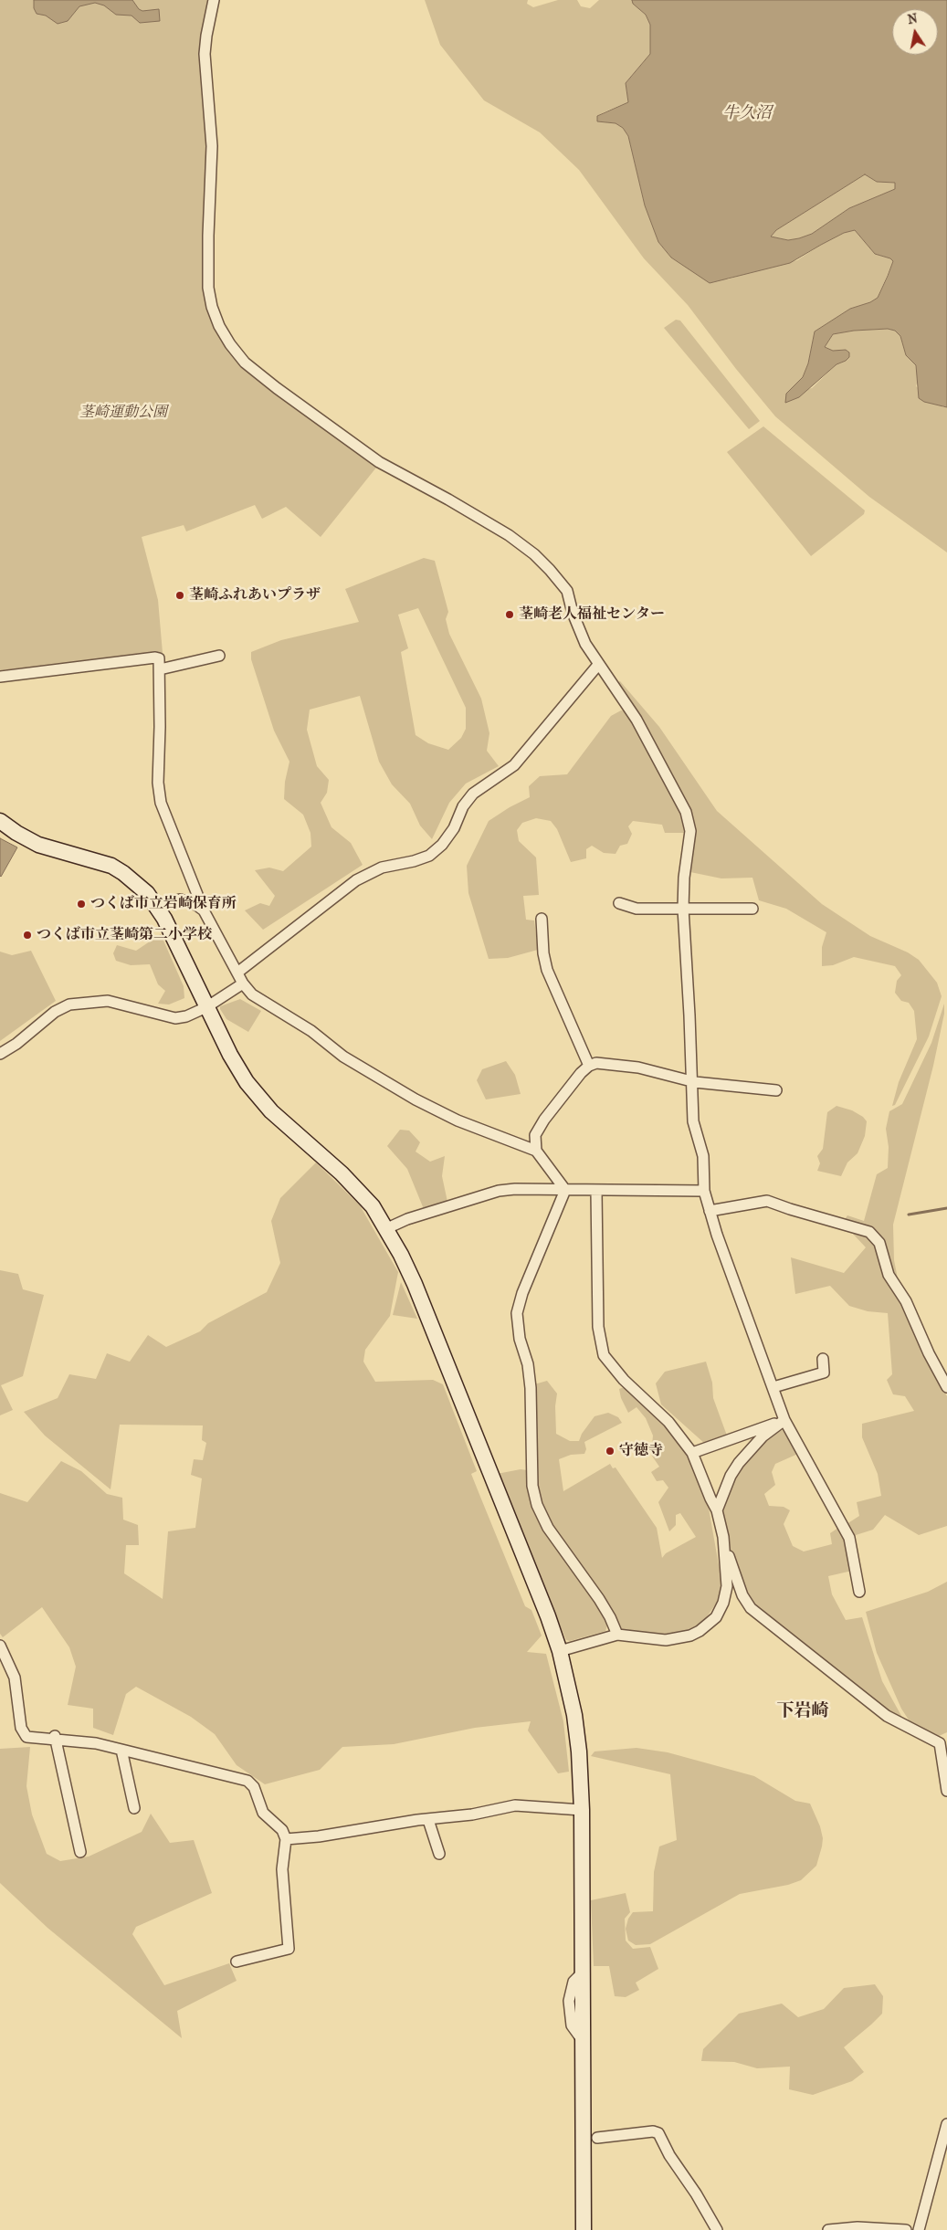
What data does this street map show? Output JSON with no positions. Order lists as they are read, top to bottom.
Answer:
{
  "districts": ["下岩崎"],
  "water": ["牛久沼"],
  "parks": ["茎崎運動公園"],
  "places": [
    "茎崎ふれあいプラザ",
    "茎崎老人福祉センター",
    "つくば市立岩崎保育所",
    "つくば市立茎崎第二小学校",
    "守徳寺"
  ],
  "north": "top"
}
